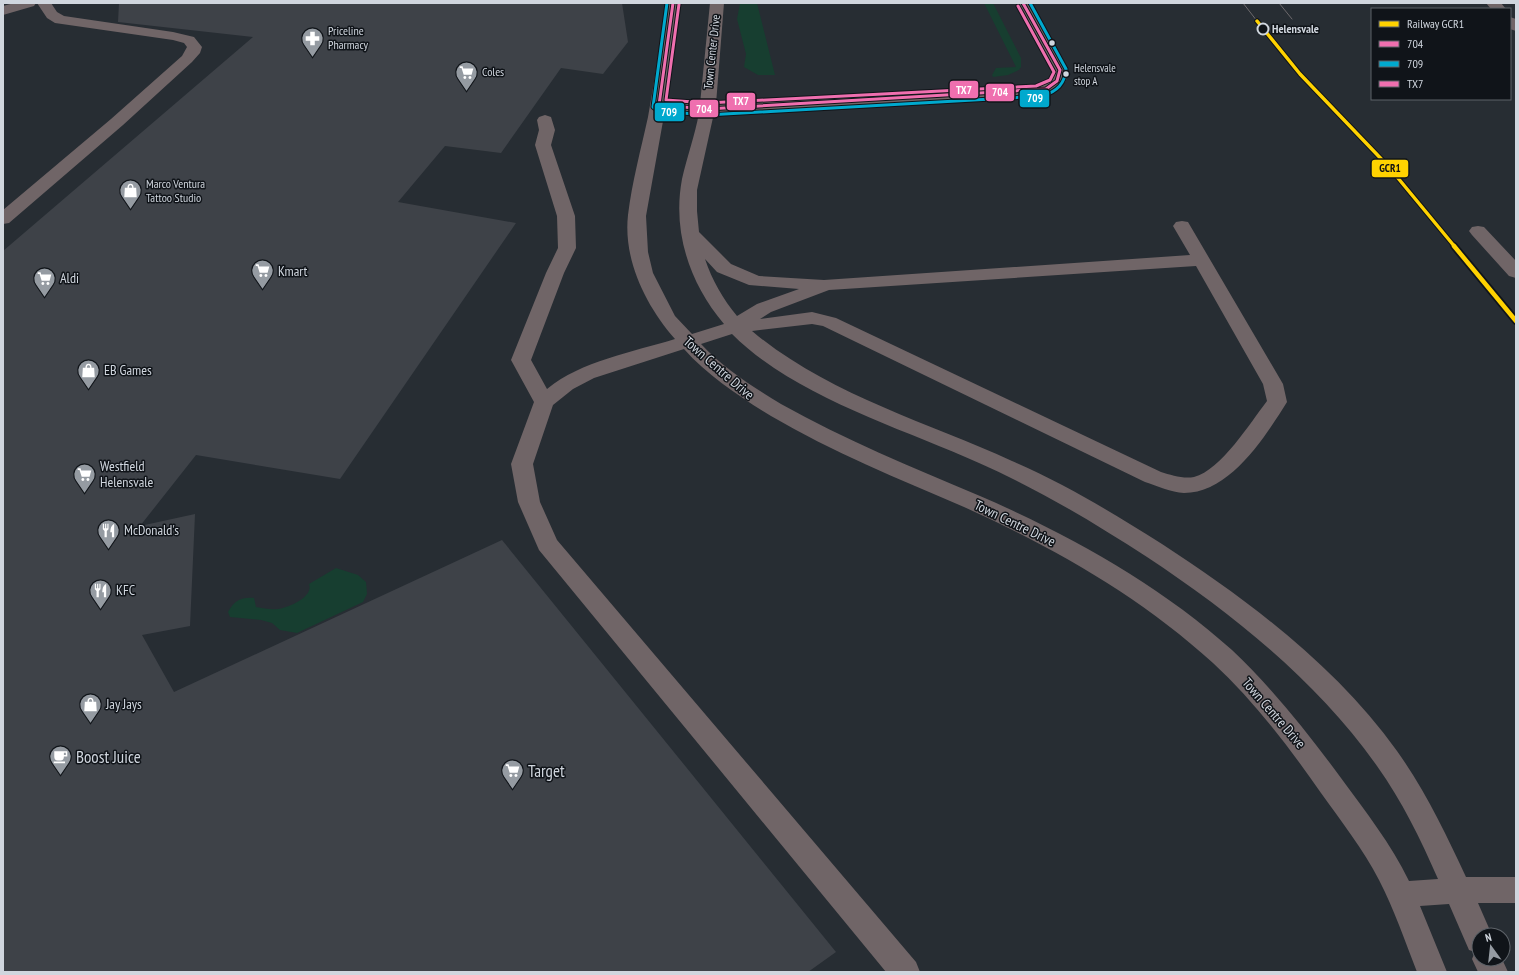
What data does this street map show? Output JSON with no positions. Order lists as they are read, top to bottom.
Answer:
{
  "streets": {
    "street": ["Town Center Drive", "Town Centre Drive"]
  },
  "places": {
    "other": ["Helensvale", "Helensvale stop A"],
    "pharmacy": ["Priceline Pharmacy"],
    "supermarket": [
      "Coles",
      "Kmart",
      "Aldi",
      "Westfield Helensvale",
      "Target"
    ],
    "shop": ["Marco Ventura Tattoo Studio", "EB Games", "Jay Jays"],
    "restaurant": ["McDonald's", "KFC"],
    "cafe": ["Boost Juice"]
  },
  "lines": [
    "transit line 704",
    "transit line 709",
    "transit line TX7",
    "rail line GCR1"
  ],
  "legend": [
    "Railway GCR1",
    "704",
    "709",
    "TX7"
  ],
  "north": "top"
}
